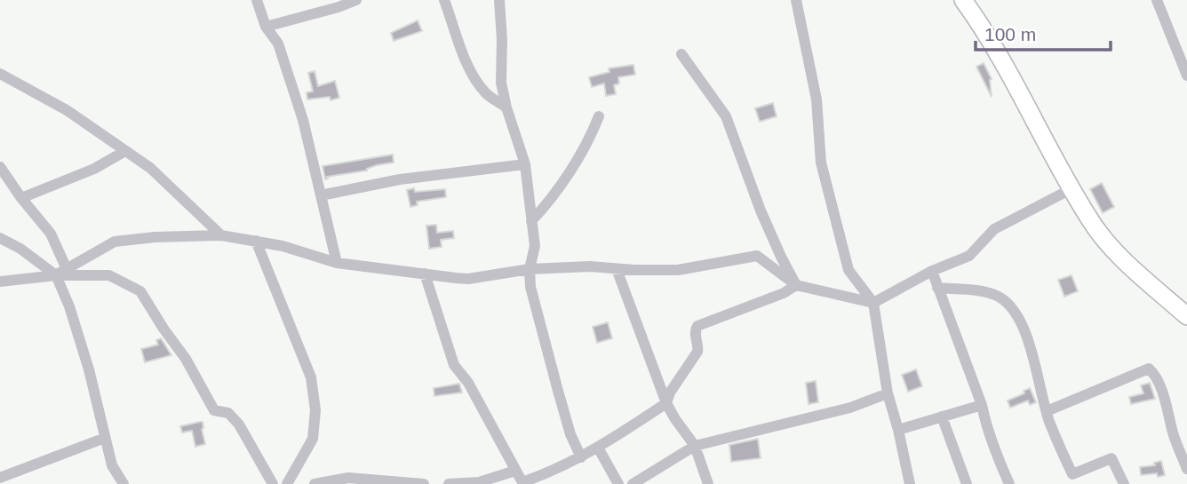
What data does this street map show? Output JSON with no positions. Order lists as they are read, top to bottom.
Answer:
{
  "scale_bar": "100 m"
}
